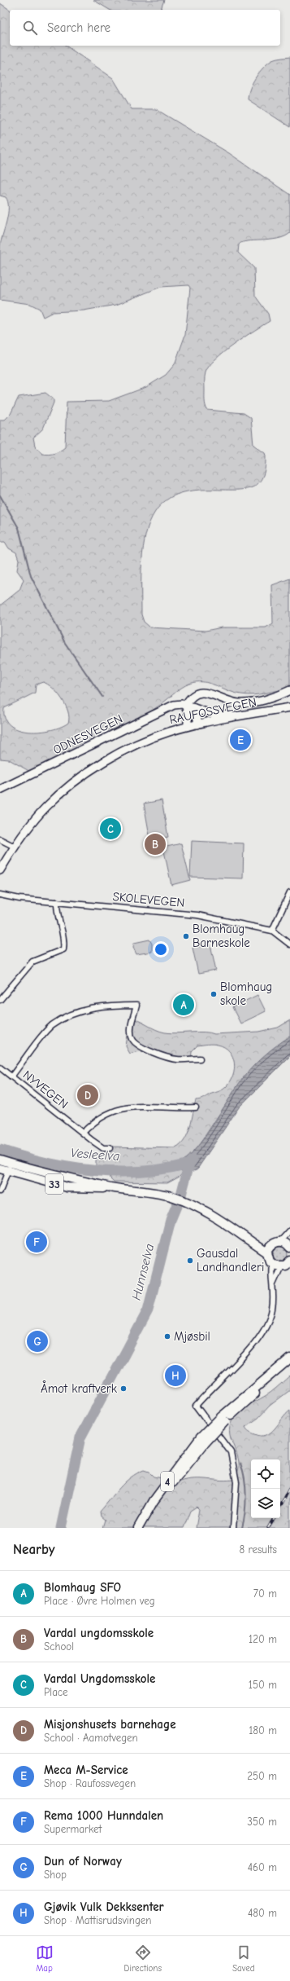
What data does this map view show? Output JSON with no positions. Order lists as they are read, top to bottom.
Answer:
{
  "streets": {
    "main road": [
      "RAUFOSSVEGEN",
      "ODNESVEGEN",
      "33",
      "4"
    ],
    "street": ["SKOLEVEGEN", "NYVEGEN"]
  },
  "crossings": [
    ["RAUFOSSVEGEN", "ODNESVEGEN"]
  ],
  "water": ["Vesleelva", "Hunnselva"],
  "places": [
    "Blomhaug Barneskole",
    "Blomhaug skole",
    "Gausdal Landhandleri",
    "Mjøsbil",
    "Åmot kraftverk"
  ],
  "page": {
    "search": "Search here",
    "pins": [
      "E",
      "C",
      "B",
      "A",
      "D",
      "F",
      "G",
      "H"
    ],
    "heading": ["Nearby", "8 results"],
    "list": [
      {
        "mark": "A",
        "name": "Blomhaug SFO",
        "note": "Place · Øvre Holmen veg",
        "value": "70 m"
      },
      {
        "mark": "B",
        "name": "Vardal ungdomsskole",
        "note": "School",
        "value": "120 m"
      },
      {
        "mark": "C",
        "name": "Vardal Ungdomsskole",
        "note": "Place",
        "value": "150 m"
      },
      {
        "mark": "D",
        "name": "Misjonshusets barnehage",
        "note": "School · Aamotvegen",
        "value": "180 m"
      },
      {
        "mark": "E",
        "name": "Meca M-Service",
        "note": "Shop · Raufossvegen",
        "value": "250 m"
      },
      {
        "mark": "F",
        "name": "Rema 1000 Hunndalen",
        "note": "Supermarket",
        "value": "350 m"
      },
      {
        "mark": "G",
        "name": "Dun of Norway",
        "note": "Shop",
        "value": "460 m"
      },
      {
        "mark": "H",
        "name": "Gjøvik Vulk Dekksenter",
        "note": "Shop · Mattisrudsvingen",
        "value": "480 m"
      }
    ],
    "nav": ["Map", "Directions", "Saved"]
  }
}
